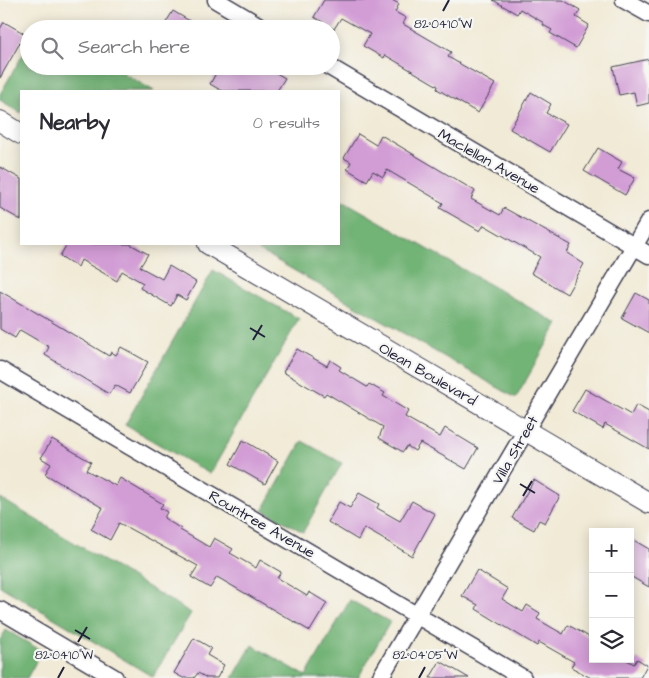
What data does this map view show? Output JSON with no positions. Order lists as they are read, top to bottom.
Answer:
{
  "streets": {
    "street": [
      "Maclellan Avenue",
      "Olean Boulevard",
      "Villa Street",
      "Rountree Avenue"
    ]
  },
  "crossings": [
    ["Maclellan Avenue", "Villa Street"],
    ["Olean Boulevard", "Villa Street"],
    ["Villa Street", "Rountree Avenue"]
  ],
  "page": {
    "search": "Search here",
    "heading": ["Nearby", "0 results"],
    "map_buttons": ["+", "−"]
  },
  "coordinates": ["82°04'10\"W", "82°04'05\"W"]
}
